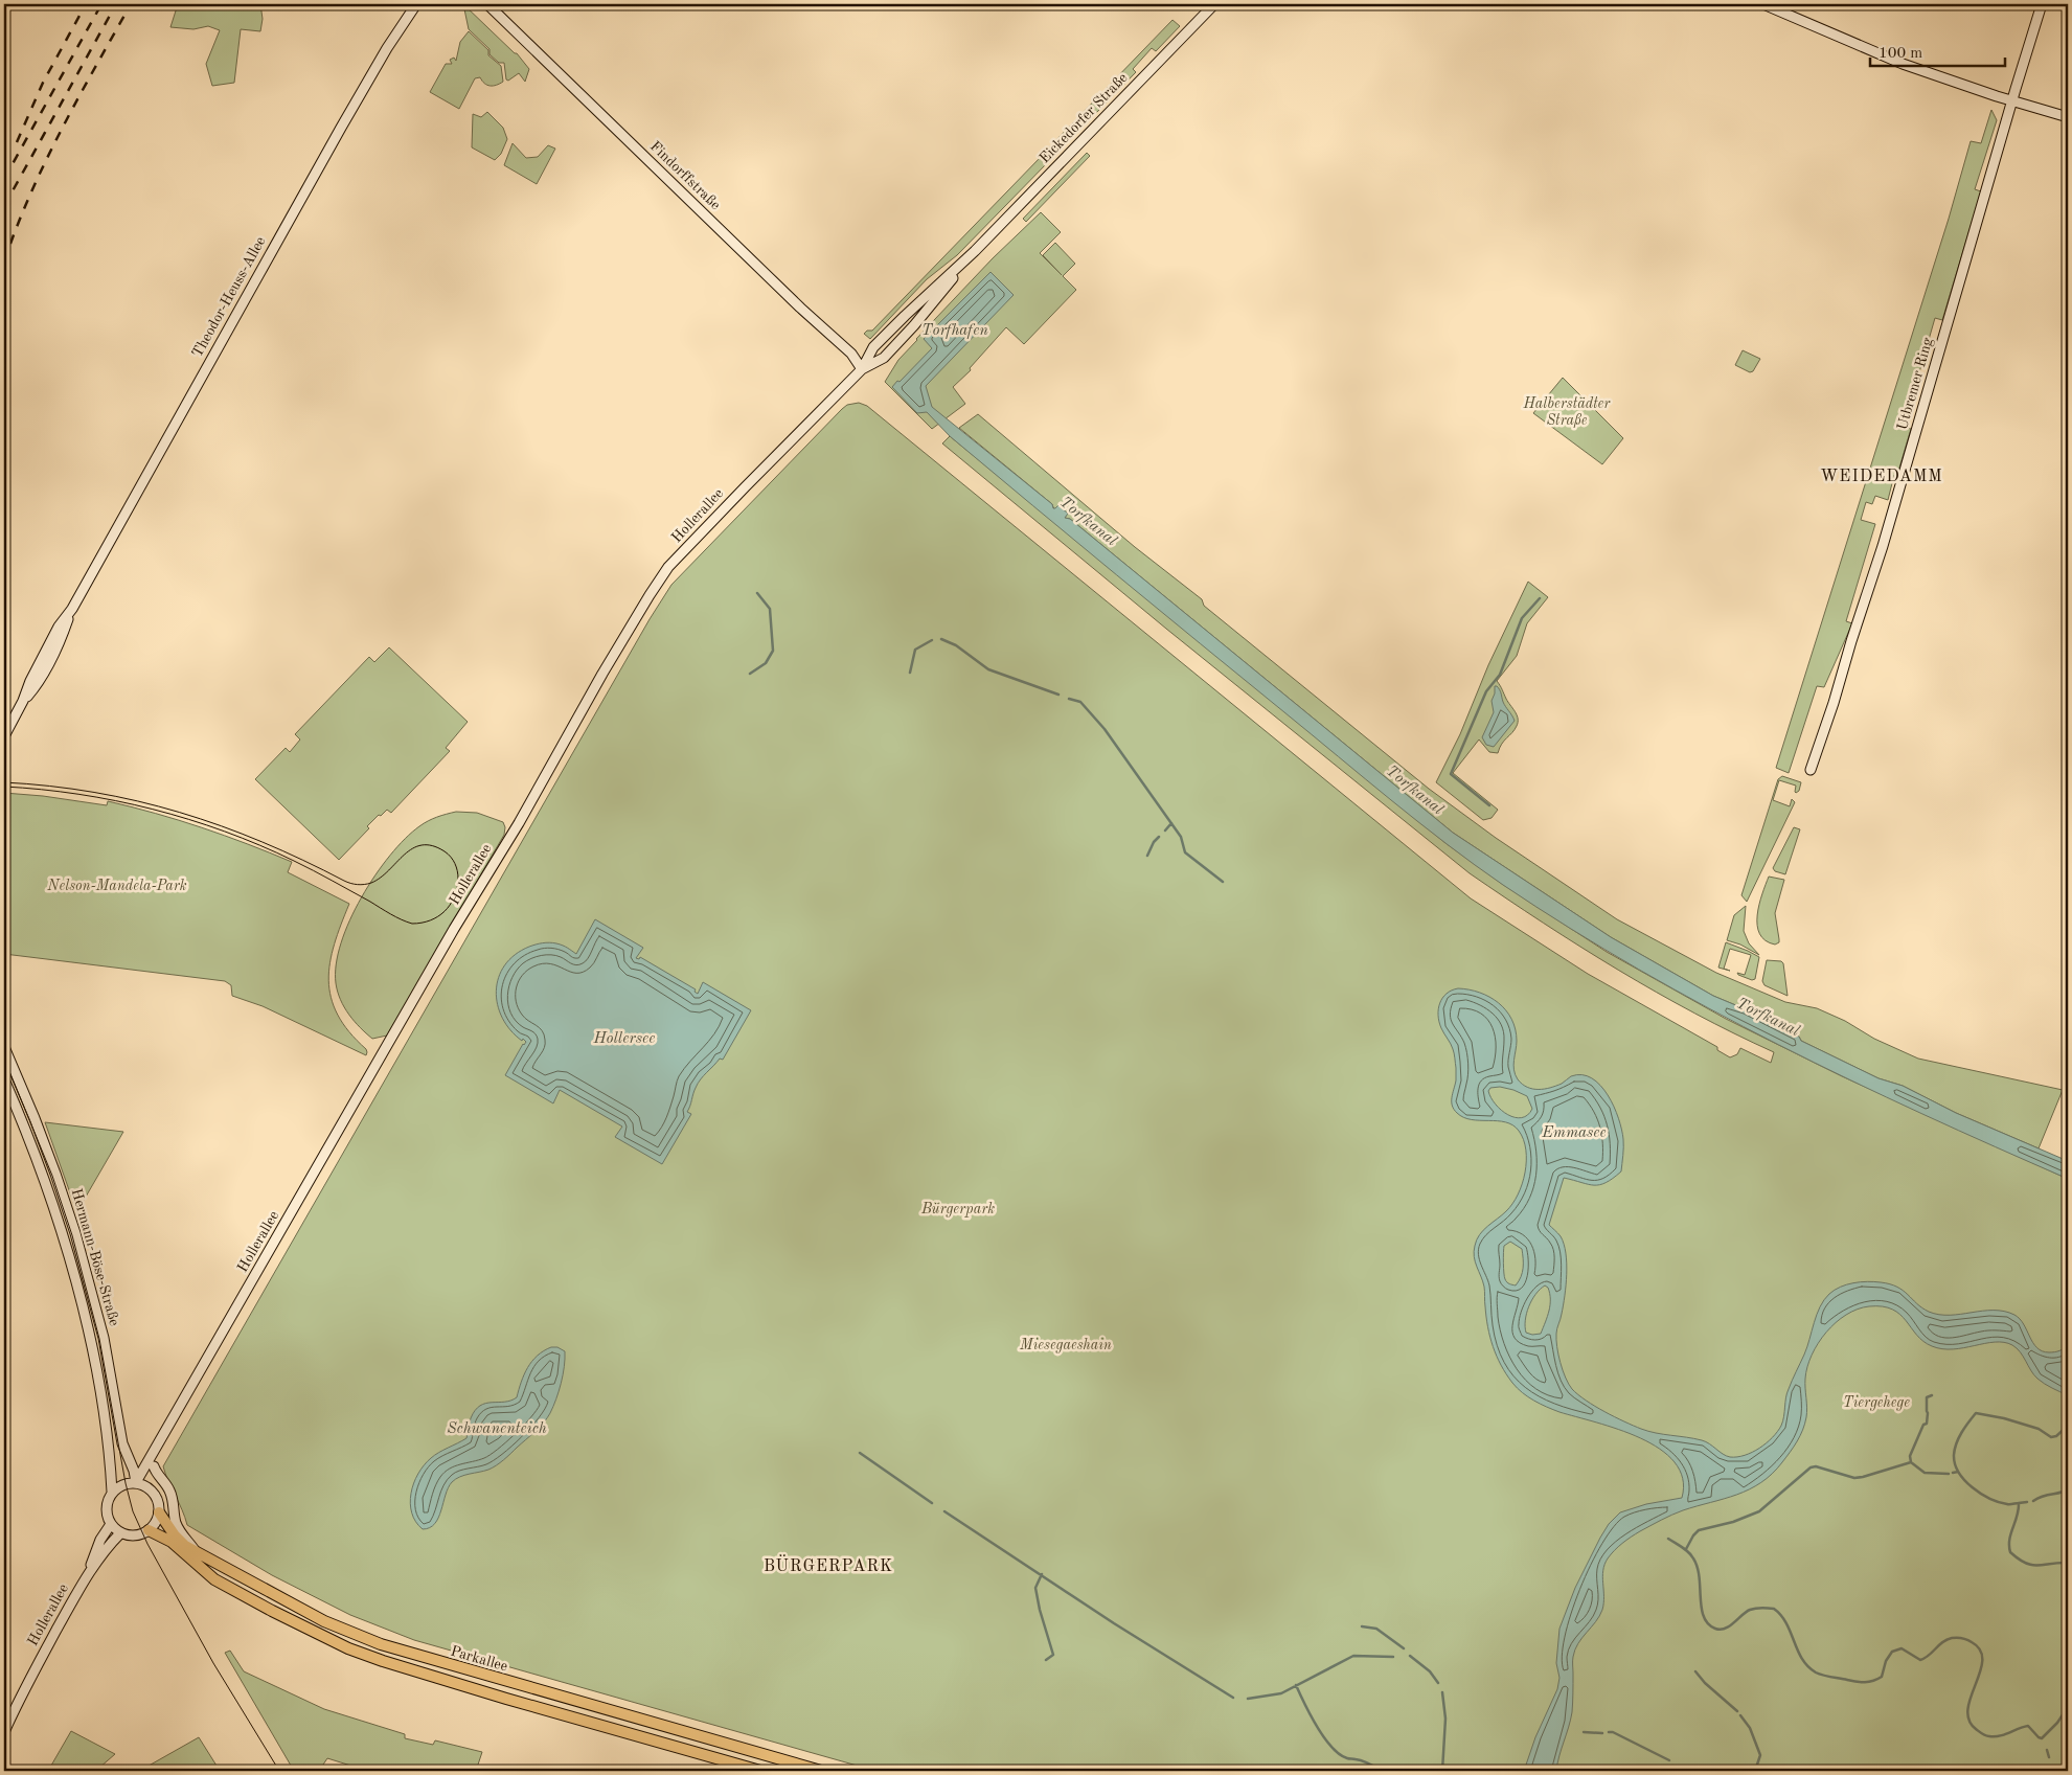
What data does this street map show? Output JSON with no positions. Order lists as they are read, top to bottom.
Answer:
{
  "streets": {
    "main road": [
      "Eickedorfer Straße",
      "Findorffstraße",
      "Theodor-Heuss-Allee",
      "Utbremer Ring",
      "Hollerallee",
      "Hermann-Böse-Straße",
      "Parkallee"
    ]
  },
  "crossings": [
    ["Eickedorfer Straße", "Findorffstraße"],
    ["Eickedorfer Straße", "Hollerallee"],
    ["Findorffstraße", "Hollerallee"],
    ["Hollerallee", "Hermann-Böse-Straße"],
    ["Hollerallee", "Parkallee"],
    ["Hermann-Böse-Straße", "Parkallee"]
  ],
  "districts": ["WEIDEDAMM", "BÜRGERPARK"],
  "water": [
    "Torfhafen",
    "Torfkanal",
    "Hollersee",
    "Emmasee",
    "Schwanenteich"
  ],
  "parks": [
    "Halberstädter Straße",
    "Nelson-Mandela-Park",
    "Bürgerpark",
    "Miesegaeshain",
    "Tiergehege"
  ],
  "scale_bar": "100 m"
}
